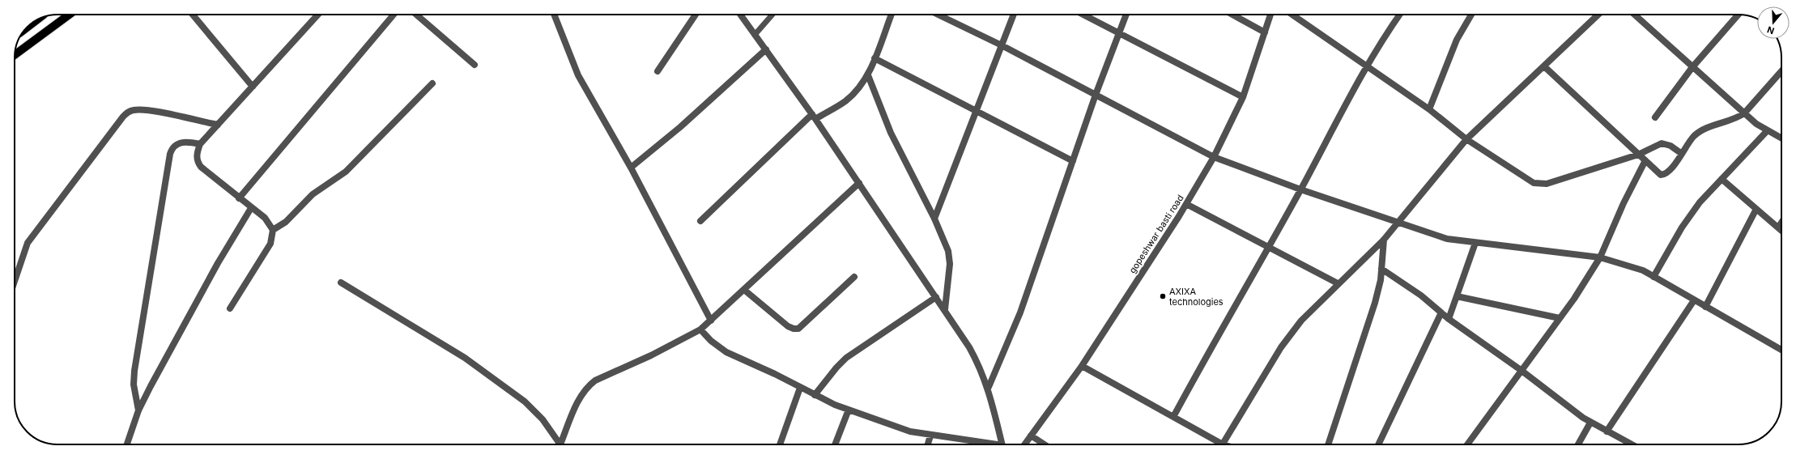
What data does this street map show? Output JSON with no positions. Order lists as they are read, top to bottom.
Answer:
{
  "streets": {
    "street": ["gopeshwar basti road"]
  },
  "places": ["AXIXA technologies"],
  "north": "bottom"
}
